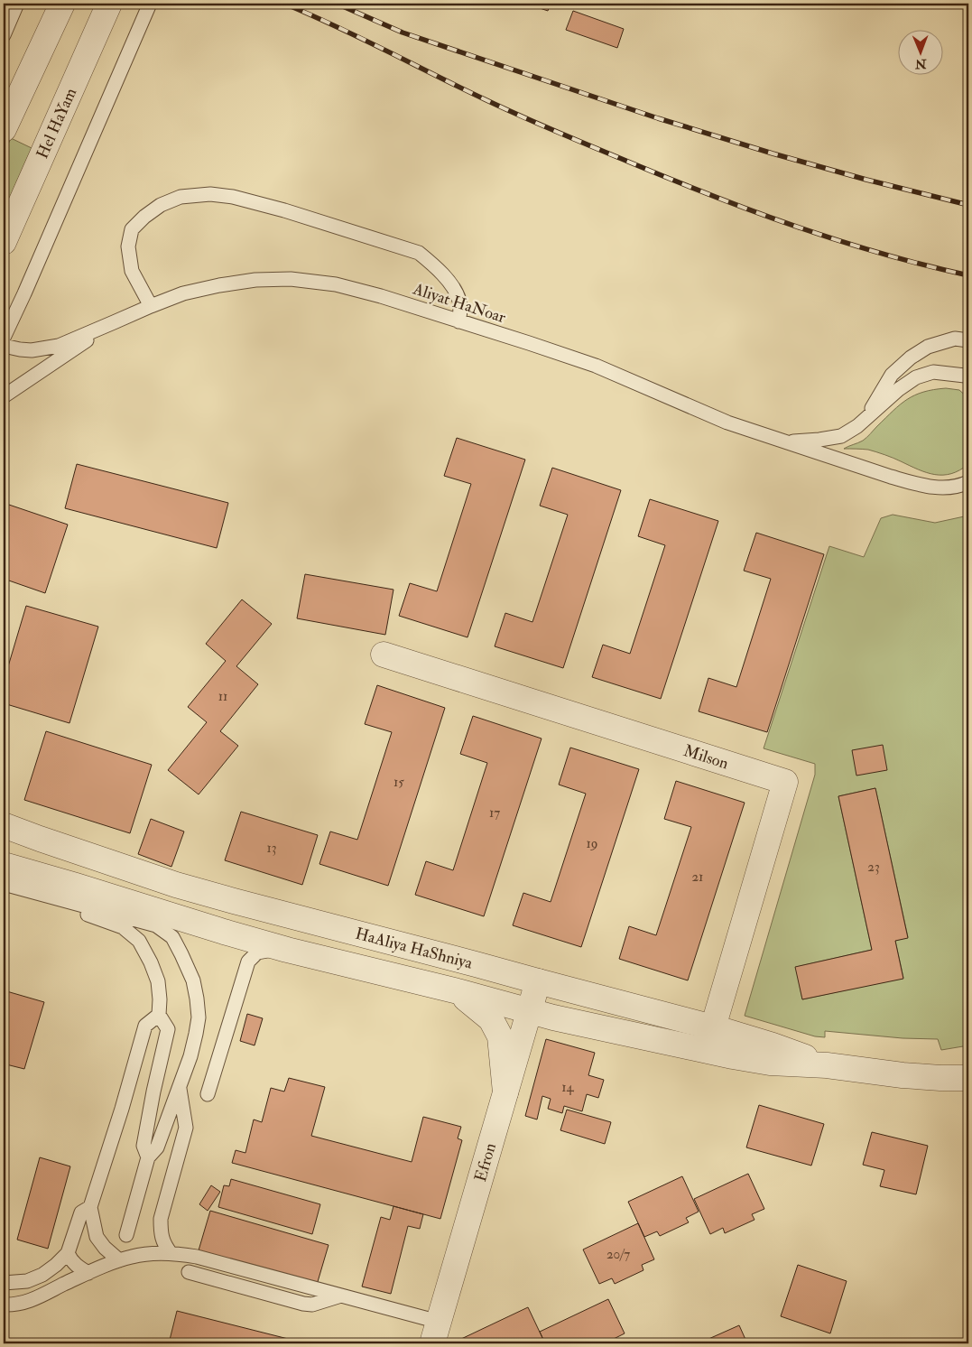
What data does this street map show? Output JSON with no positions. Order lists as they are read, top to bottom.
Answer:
{
  "streets": {
    "street": [
      "Hel HaYam",
      "Milson",
      "HaAliya HaShniya",
      "Efron"
    ],
    "lane": ["Aliyat HaNoar"]
  },
  "crossings": [
    ["Milson", "HaAliya HaShniya"],
    ["HaAliya HaShniya", "Efron"]
  ],
  "house_numbers": [
    "11",
    "15",
    "17",
    "19",
    "13",
    "23",
    "21",
    "14",
    "20/7"
  ],
  "north": "bottom"
}
